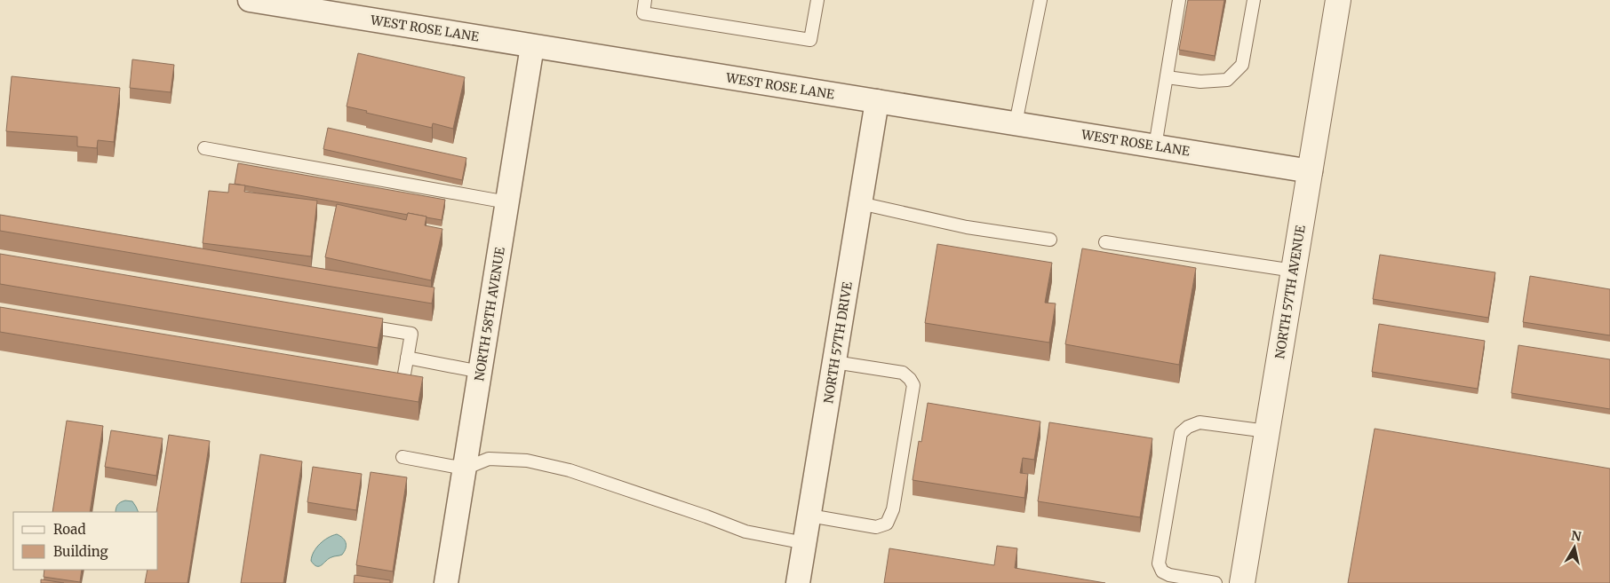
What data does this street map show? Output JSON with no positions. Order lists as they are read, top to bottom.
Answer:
{
  "streets": {
    "street": [
      "WEST ROSE LANE",
      "NORTH 57TH AVENUE",
      "NORTH 58TH AVENUE",
      "NORTH 57TH DRIVE"
    ]
  },
  "crossings": [
    ["WEST ROSE LANE", "NORTH 57TH AVENUE"],
    ["WEST ROSE LANE", "NORTH 58TH AVENUE"],
    ["WEST ROSE LANE", "NORTH 57TH DRIVE"]
  ],
  "legend": ["Road", "Building"],
  "north": "top"
}
